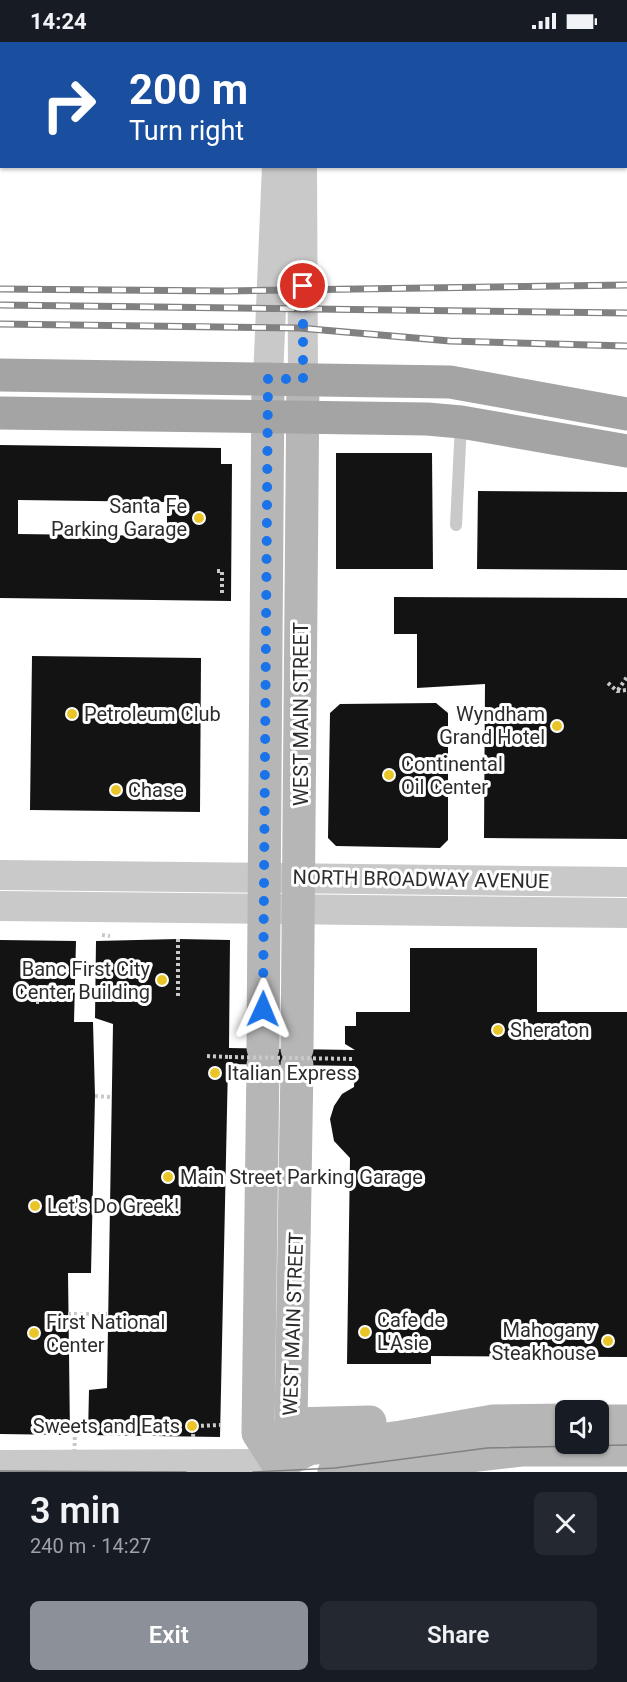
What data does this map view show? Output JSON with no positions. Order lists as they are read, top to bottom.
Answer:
{
  "streets": {
    "main road": ["WEST MAIN STREET"],
    "street": ["NORTH BROADWAY AVENUE"]
  },
  "crossings": [
    ["WEST MAIN STREET", "NORTH BROADWAY AVENUE"]
  ],
  "places": [
    "Santa Fe Parking Garage",
    "Petroleum Club",
    "Wyndham Grand Hotel",
    "Continental Oil Center",
    "Chase",
    "Banc First City Center Building",
    "Sheraton",
    "Italian Express",
    "Main Street Parking Garage",
    "Let's Do Greek!",
    "Cafe de L'Asie",
    "First National Center",
    "Mahogany Steakhouse",
    "Sweets and Eats"
  ],
  "page": {
    "status": "14:24",
    "turn": ["200 m", "Turn right"],
    "heading": ["3 min", "240 m · 14:27"],
    "buttons": ["Exit", "Share"]
  }
}
